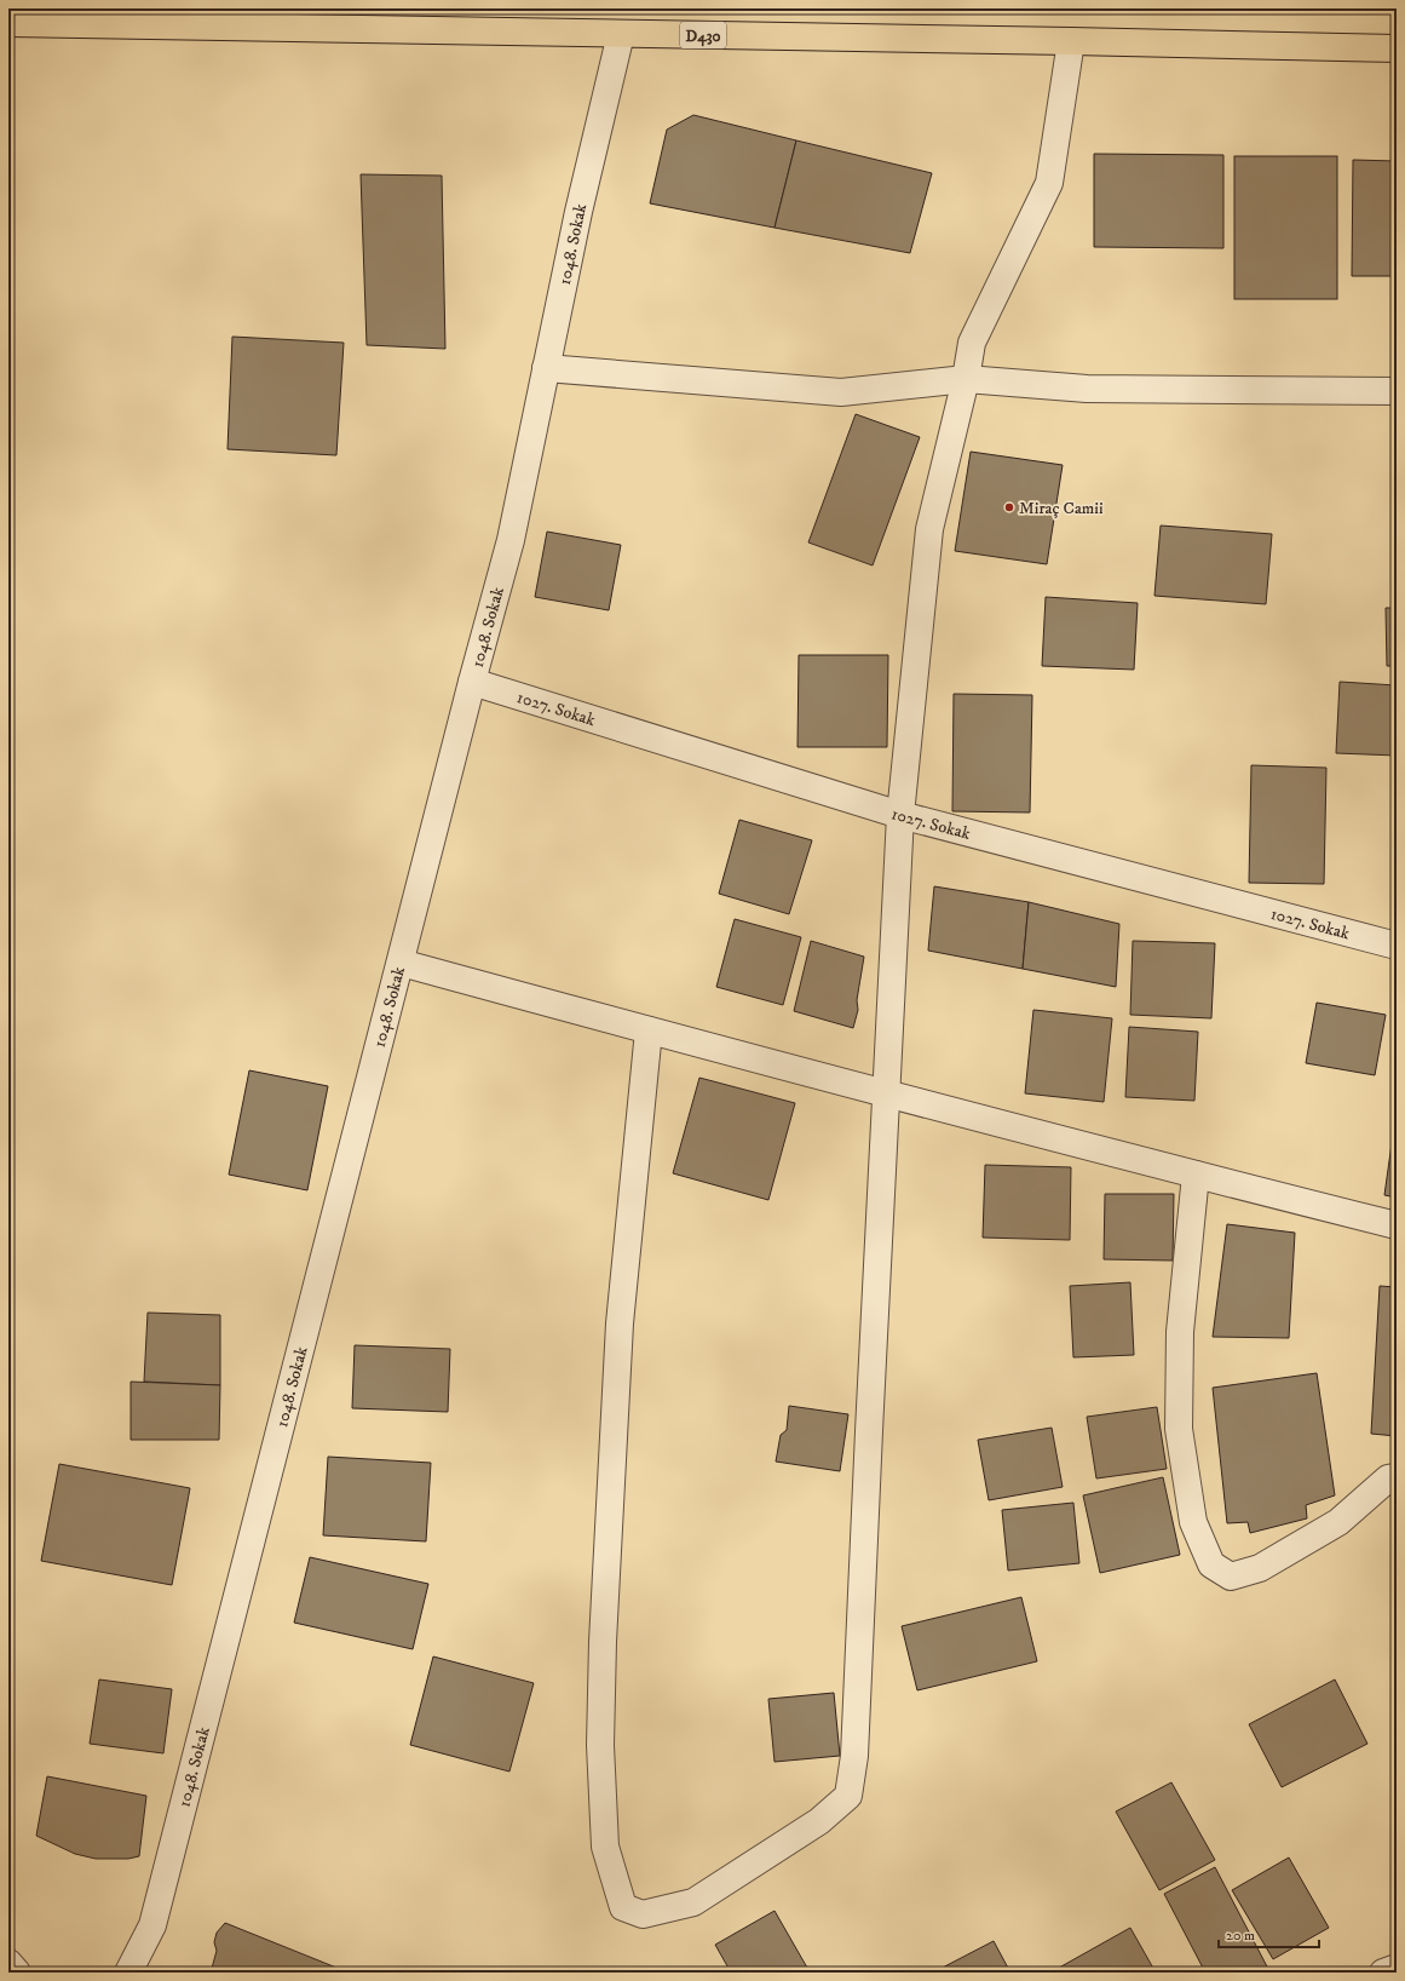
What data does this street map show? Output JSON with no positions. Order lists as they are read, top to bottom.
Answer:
{
  "streets": {
    "highway": ["D430"],
    "street": ["1048. Sokak", "1027. Sokak"]
  },
  "crossings": [
    ["D430", "1048. Sokak"],
    ["1048. Sokak", "1027. Sokak"]
  ],
  "places": ["Miraç Camii"],
  "scale_bar": "20 m"
}
